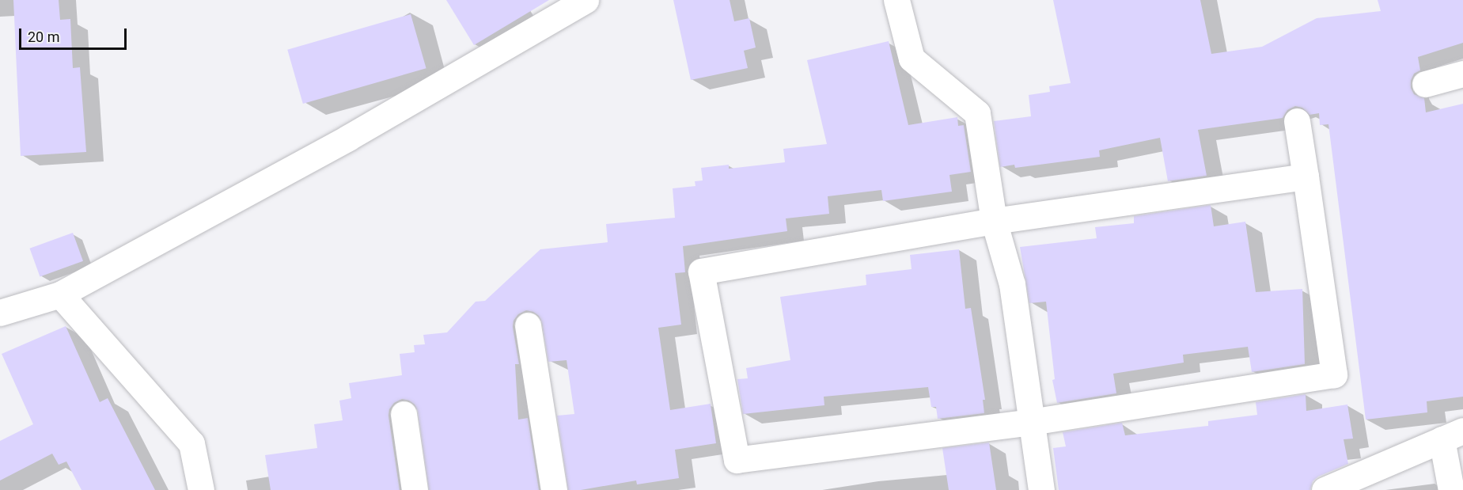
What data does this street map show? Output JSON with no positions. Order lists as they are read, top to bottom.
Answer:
{
  "scale_bar": "20 m"
}
